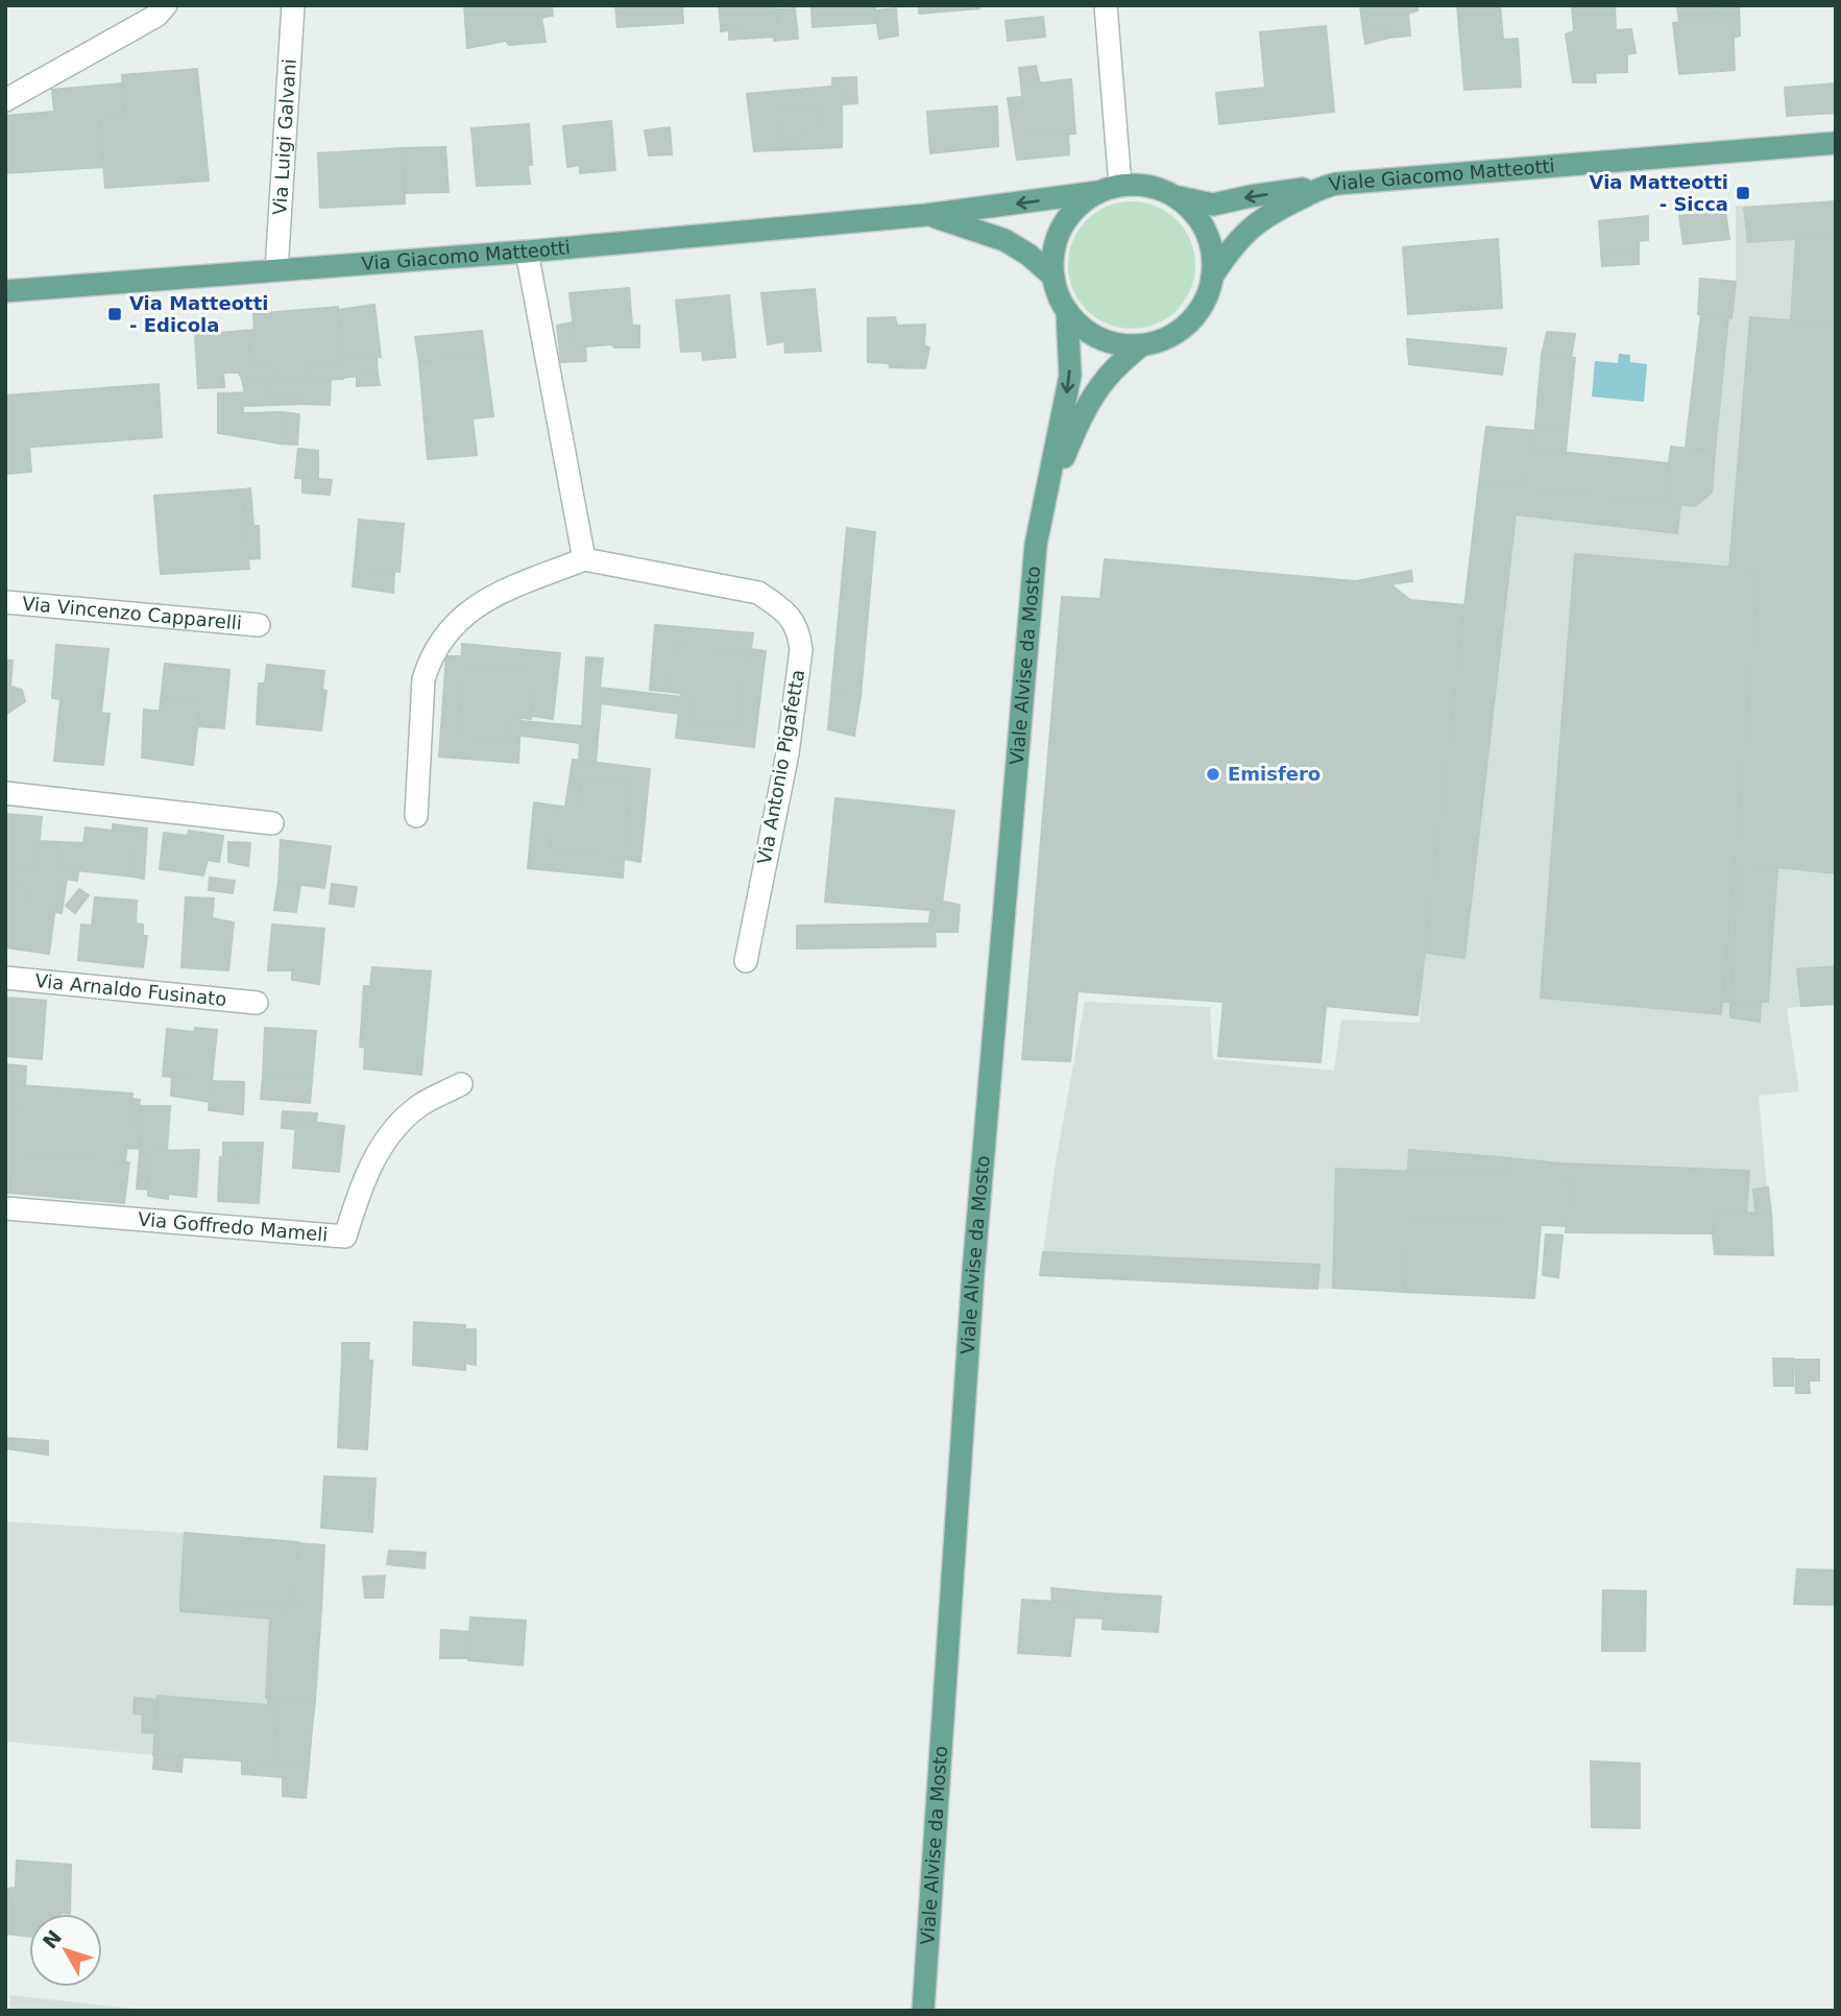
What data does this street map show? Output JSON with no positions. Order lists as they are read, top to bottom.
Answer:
{
  "streets": {
    "main road": ["Viale Giacomo Matteotti", "Via Giacomo Matteotti", "Viale Alvise da Mosto"],
    "street": [
      "Via Luigi Galvani",
      "Via Vincenzo Capparelli",
      "Via Antonio Pigafetta",
      "Via Arnaldo Fusinato",
      "Via Goffredo Mameli"
    ]
  },
  "crossings": [
    ["Via Luigi Galvani", "Via Giacomo Matteotti"],
    ["Viale Giacomo Matteotti", "Via Giacomo Matteotti"],
    ["Viale Giacomo Matteotti", "Viale Alvise da Mosto"],
    ["Via Giacomo Matteotti", "Viale Alvise da Mosto"]
  ],
  "places": {
    "transit": ["Via Matteotti - Sicca", "Via Matteotti - Edicola"],
    "other": ["Emisfero"]
  },
  "north": "top left"
}
